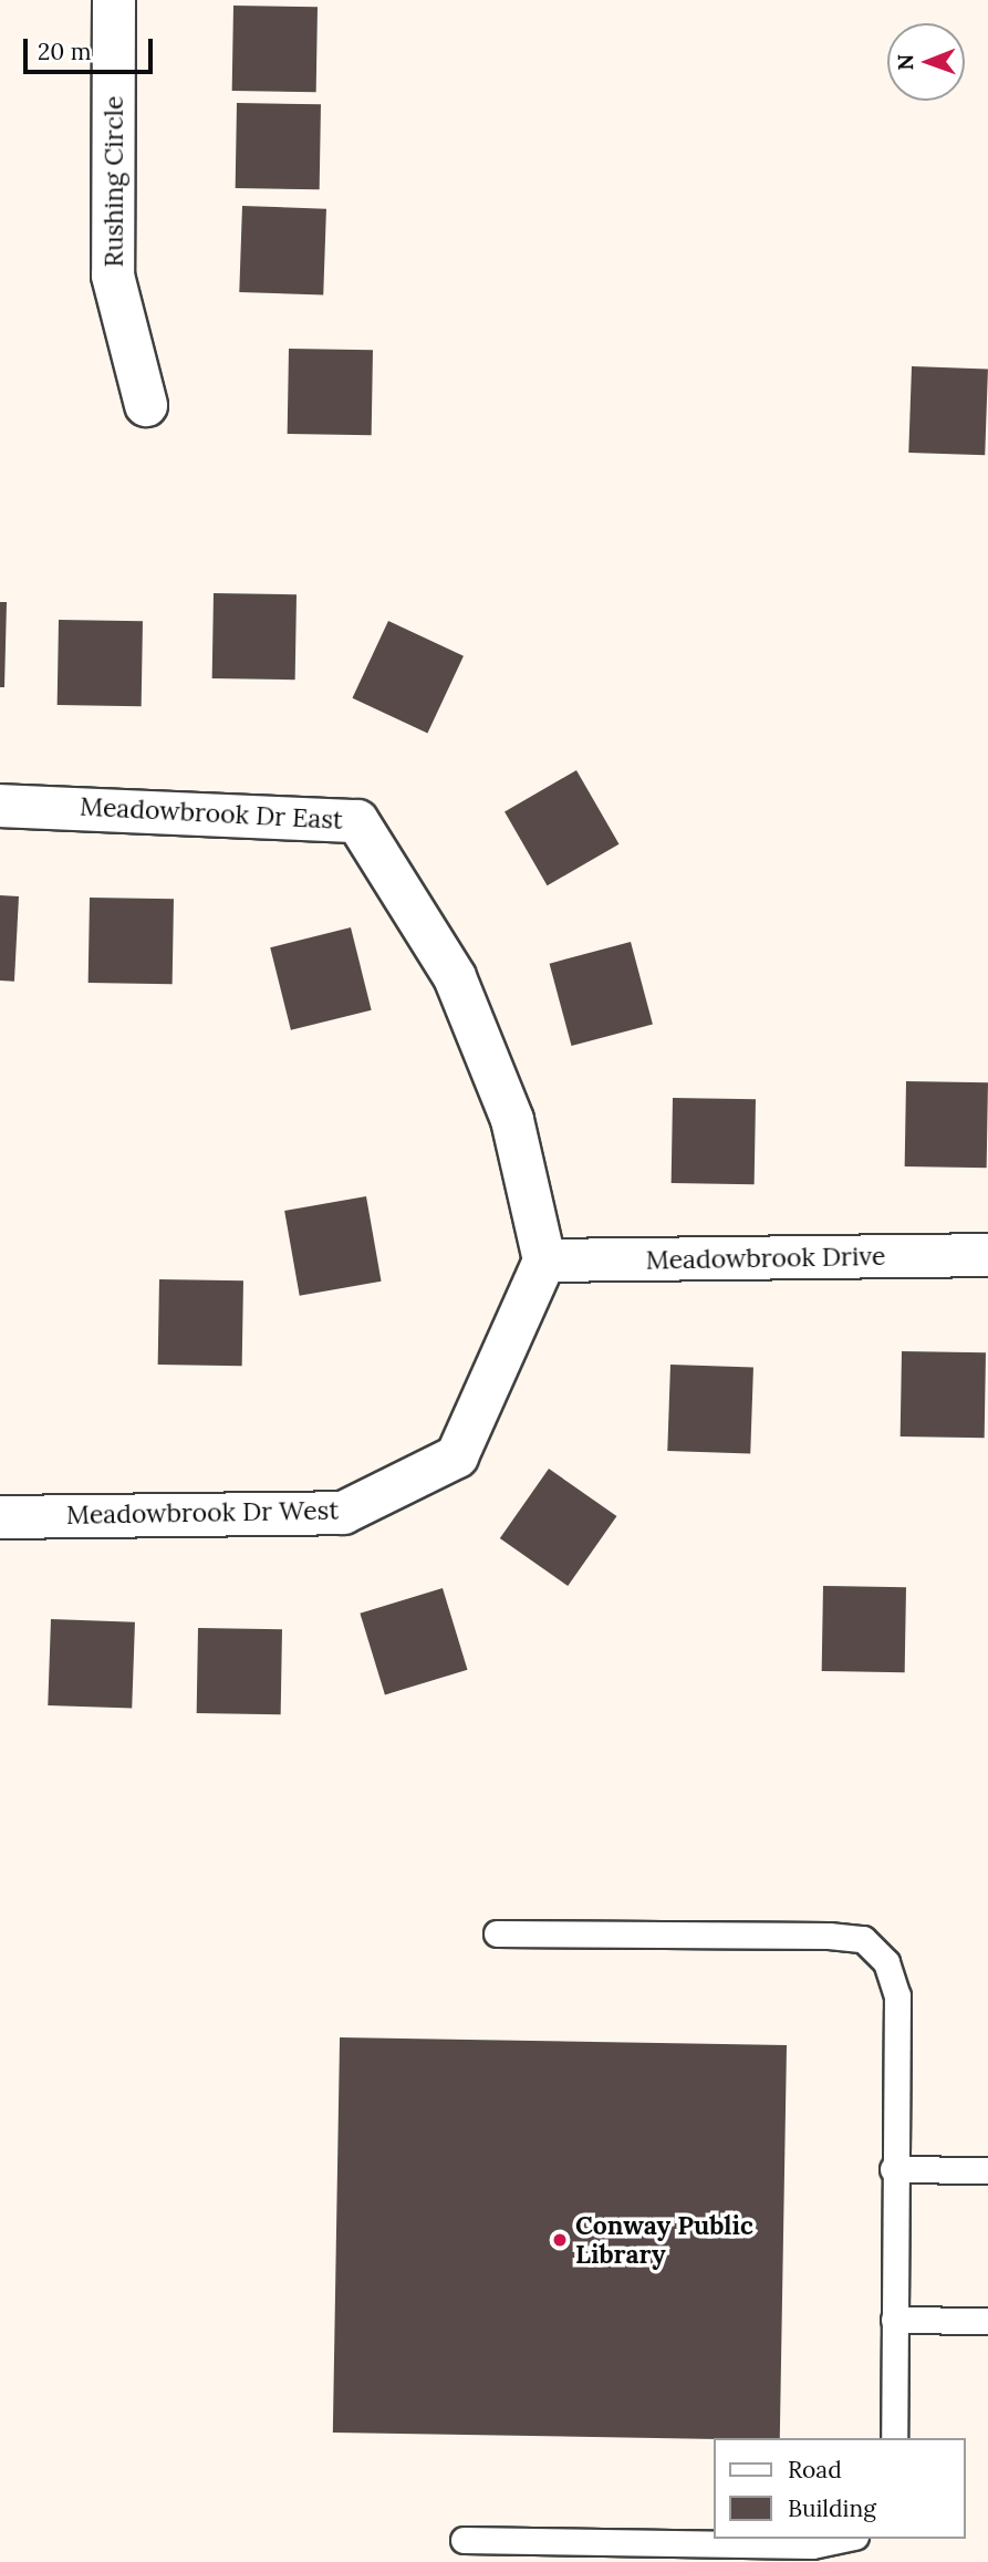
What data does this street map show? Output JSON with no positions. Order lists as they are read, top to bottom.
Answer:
{
  "streets": {
    "street": [
      "Rushing Circle",
      "Meadowbrook Dr East",
      "Meadowbrook Drive",
      "Meadowbrook Dr West"
    ]
  },
  "crossings": [
    ["Meadowbrook Dr East", "Meadowbrook Drive"],
    ["Meadowbrook Dr East", "Meadowbrook Dr West"],
    ["Meadowbrook Drive", "Meadowbrook Dr West"]
  ],
  "places": ["Conway Public Library"],
  "legend": ["Road", "Building"],
  "scale_bar": "20 m",
  "north": "left"
}
